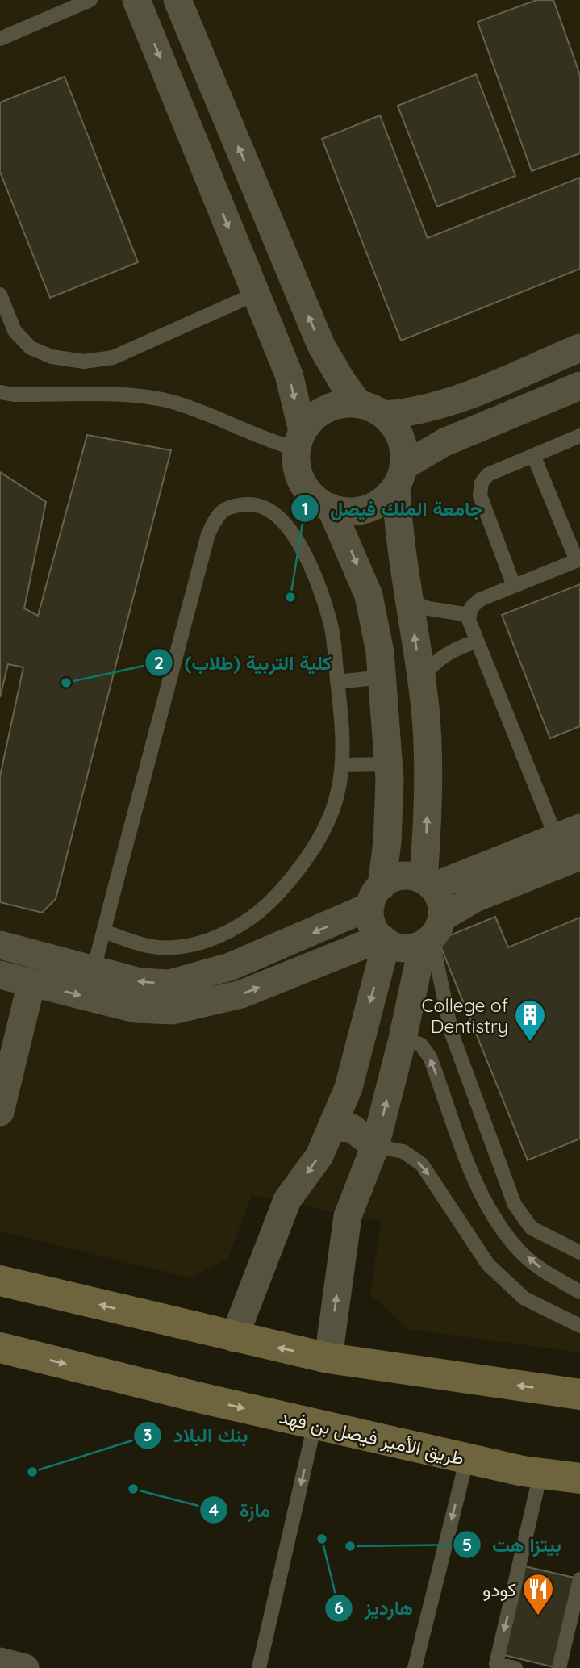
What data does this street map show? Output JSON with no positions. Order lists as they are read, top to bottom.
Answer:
{
  "streets": {
    "main road": ["طريق الأمير فيصل بن فهد"]
  },
  "places": {
    "other": [
      "جامعة الملك فيصل",
      "(كلية التربية (طلاب",
      "بنك البلاد",
      "مازة",
      "هارديز",
      "بيتزا هت"
    ],
    "building": ["College of Dentistry"],
    "restaurant": ["كودو"]
  }
}
